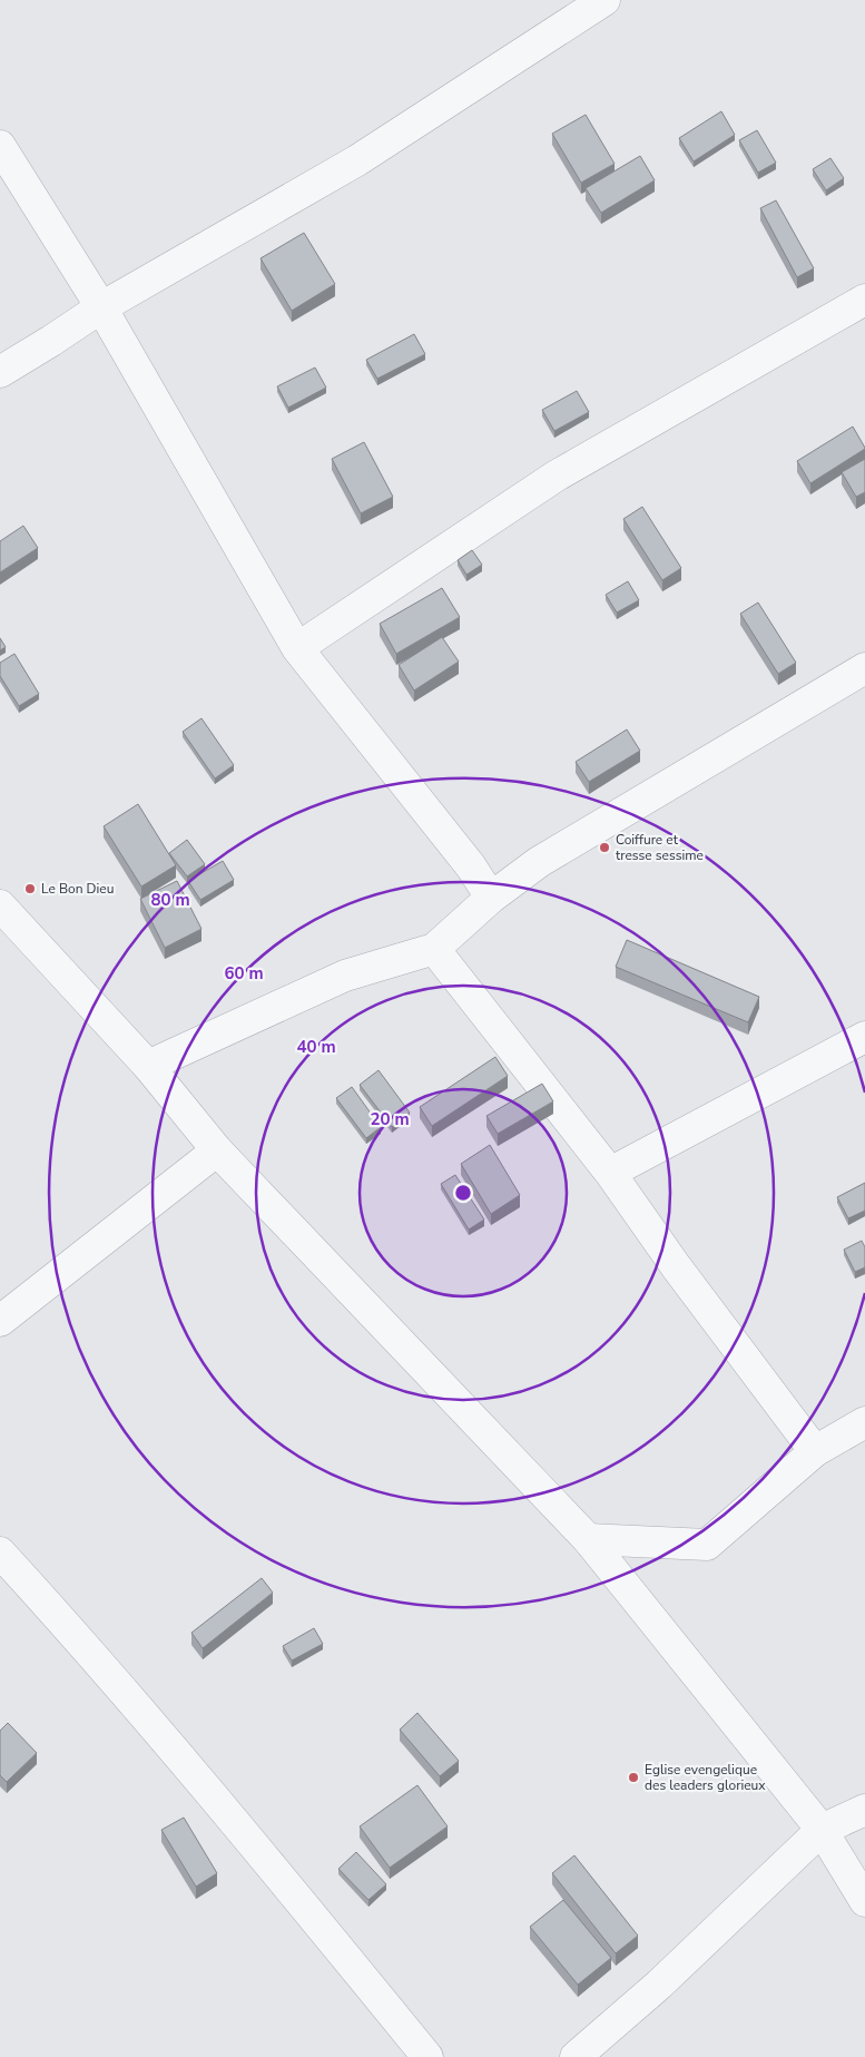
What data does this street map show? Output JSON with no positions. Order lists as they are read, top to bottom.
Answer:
{
  "places": ["Coiffure et tresse sessime", "Le Bon Dieu", "Eglise evengelique des leaders glorieux"],
  "rings": [
    "80 m",
    "60 m",
    "40 m",
    "20 m"
  ]
}
